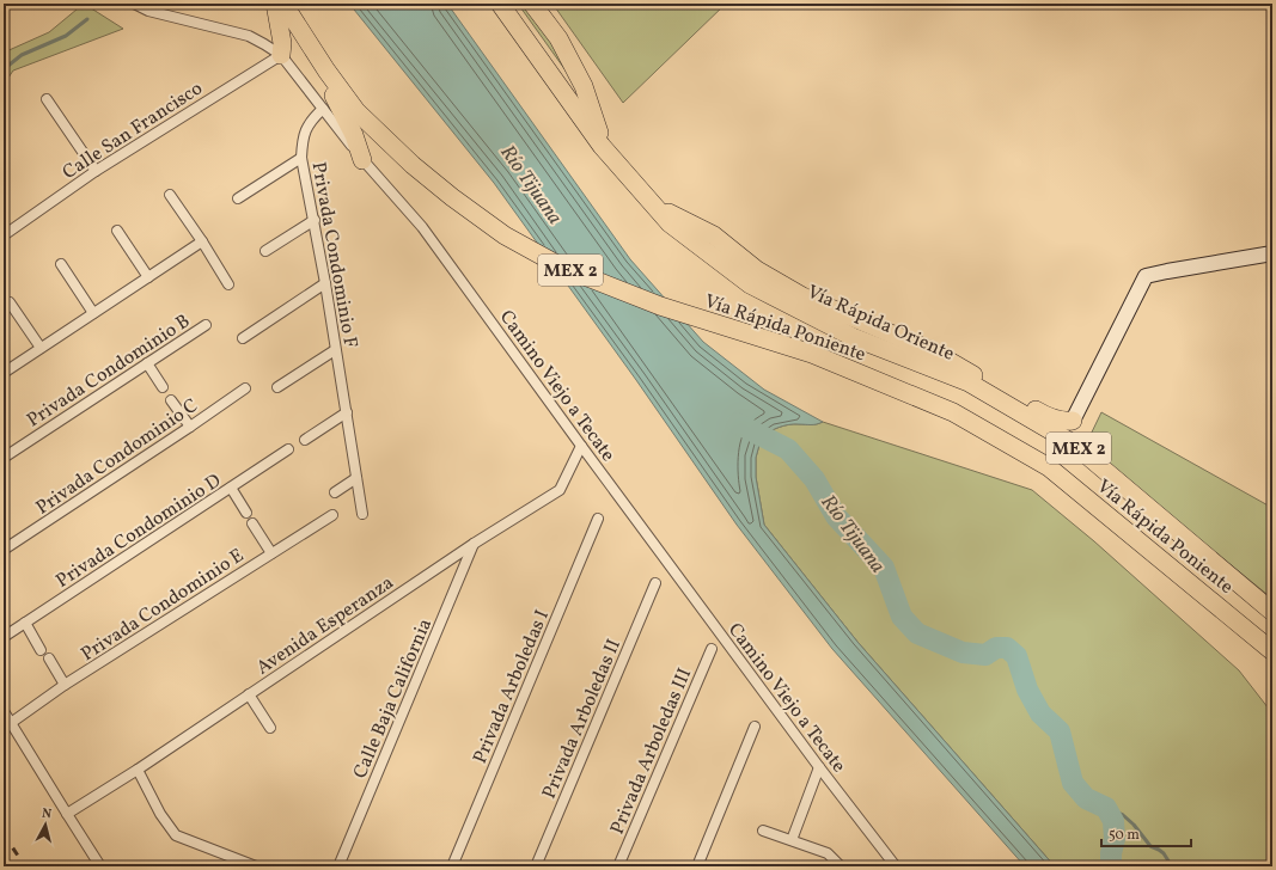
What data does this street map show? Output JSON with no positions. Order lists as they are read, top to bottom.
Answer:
{
  "streets": {
    "highway": ["MEX 2", "Vía Rápida Oriente", "Vía Rápida Poniente"],
    "street": [
      "Calle San Francisco",
      "Privada Condominio F",
      "Privada Condominio B",
      "Camino Viejo a Tecate",
      "Privada Condominio C",
      "Privada Condominio D",
      "Privada Condominio E",
      "Avenida Esperanza",
      "Privada Arboledas I",
      "Calle Baja California",
      "Privada Arboledas II",
      "Privada Arboledas III"
    ]
  },
  "crossings": [
    ["Calle San Francisco", "Camino Viejo a Tecate"],
    ["Privada Condominio F", "Camino Viejo a Tecate"],
    ["MEX 2", "Vía Rápida Poniente"],
    ["Camino Viejo a Tecate", "Avenida Esperanza"],
    ["Avenida Esperanza", "Calle Baja California"]
  ],
  "water": ["Río Tijuana"],
  "scale_bar": "50 m",
  "north": "top"
}
